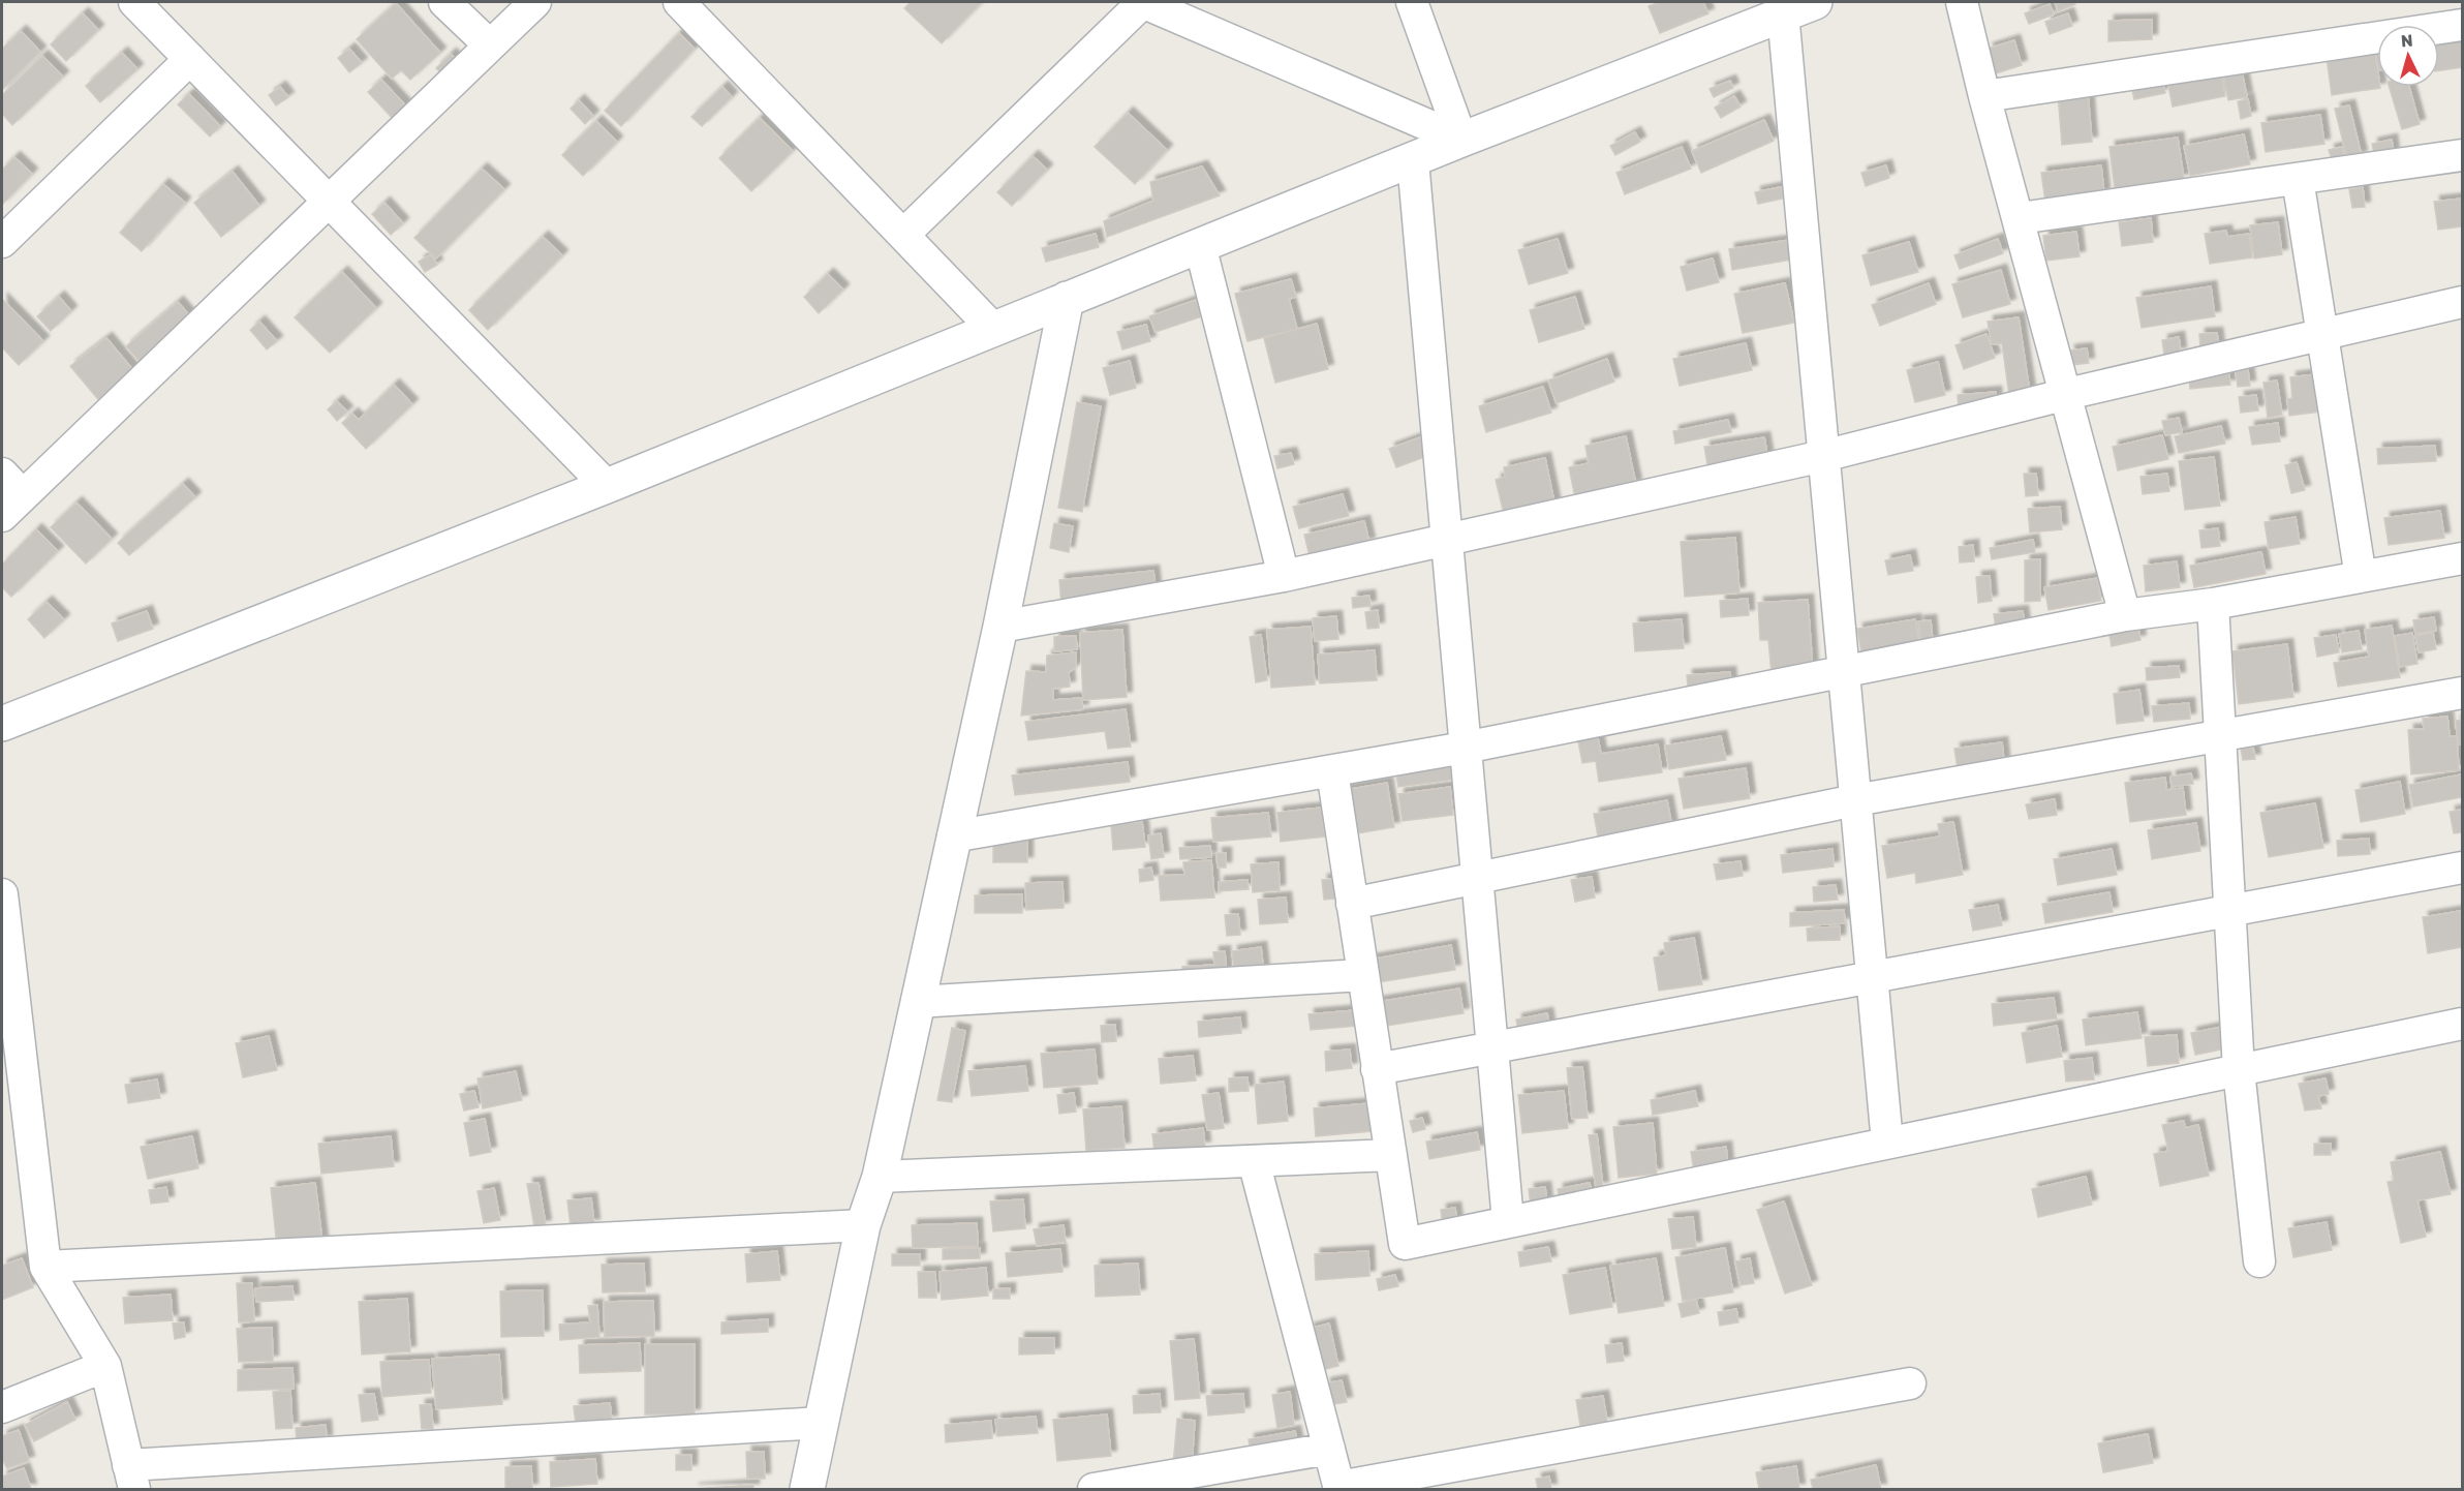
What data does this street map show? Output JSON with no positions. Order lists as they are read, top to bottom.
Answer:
{
  "north": "top"
}
